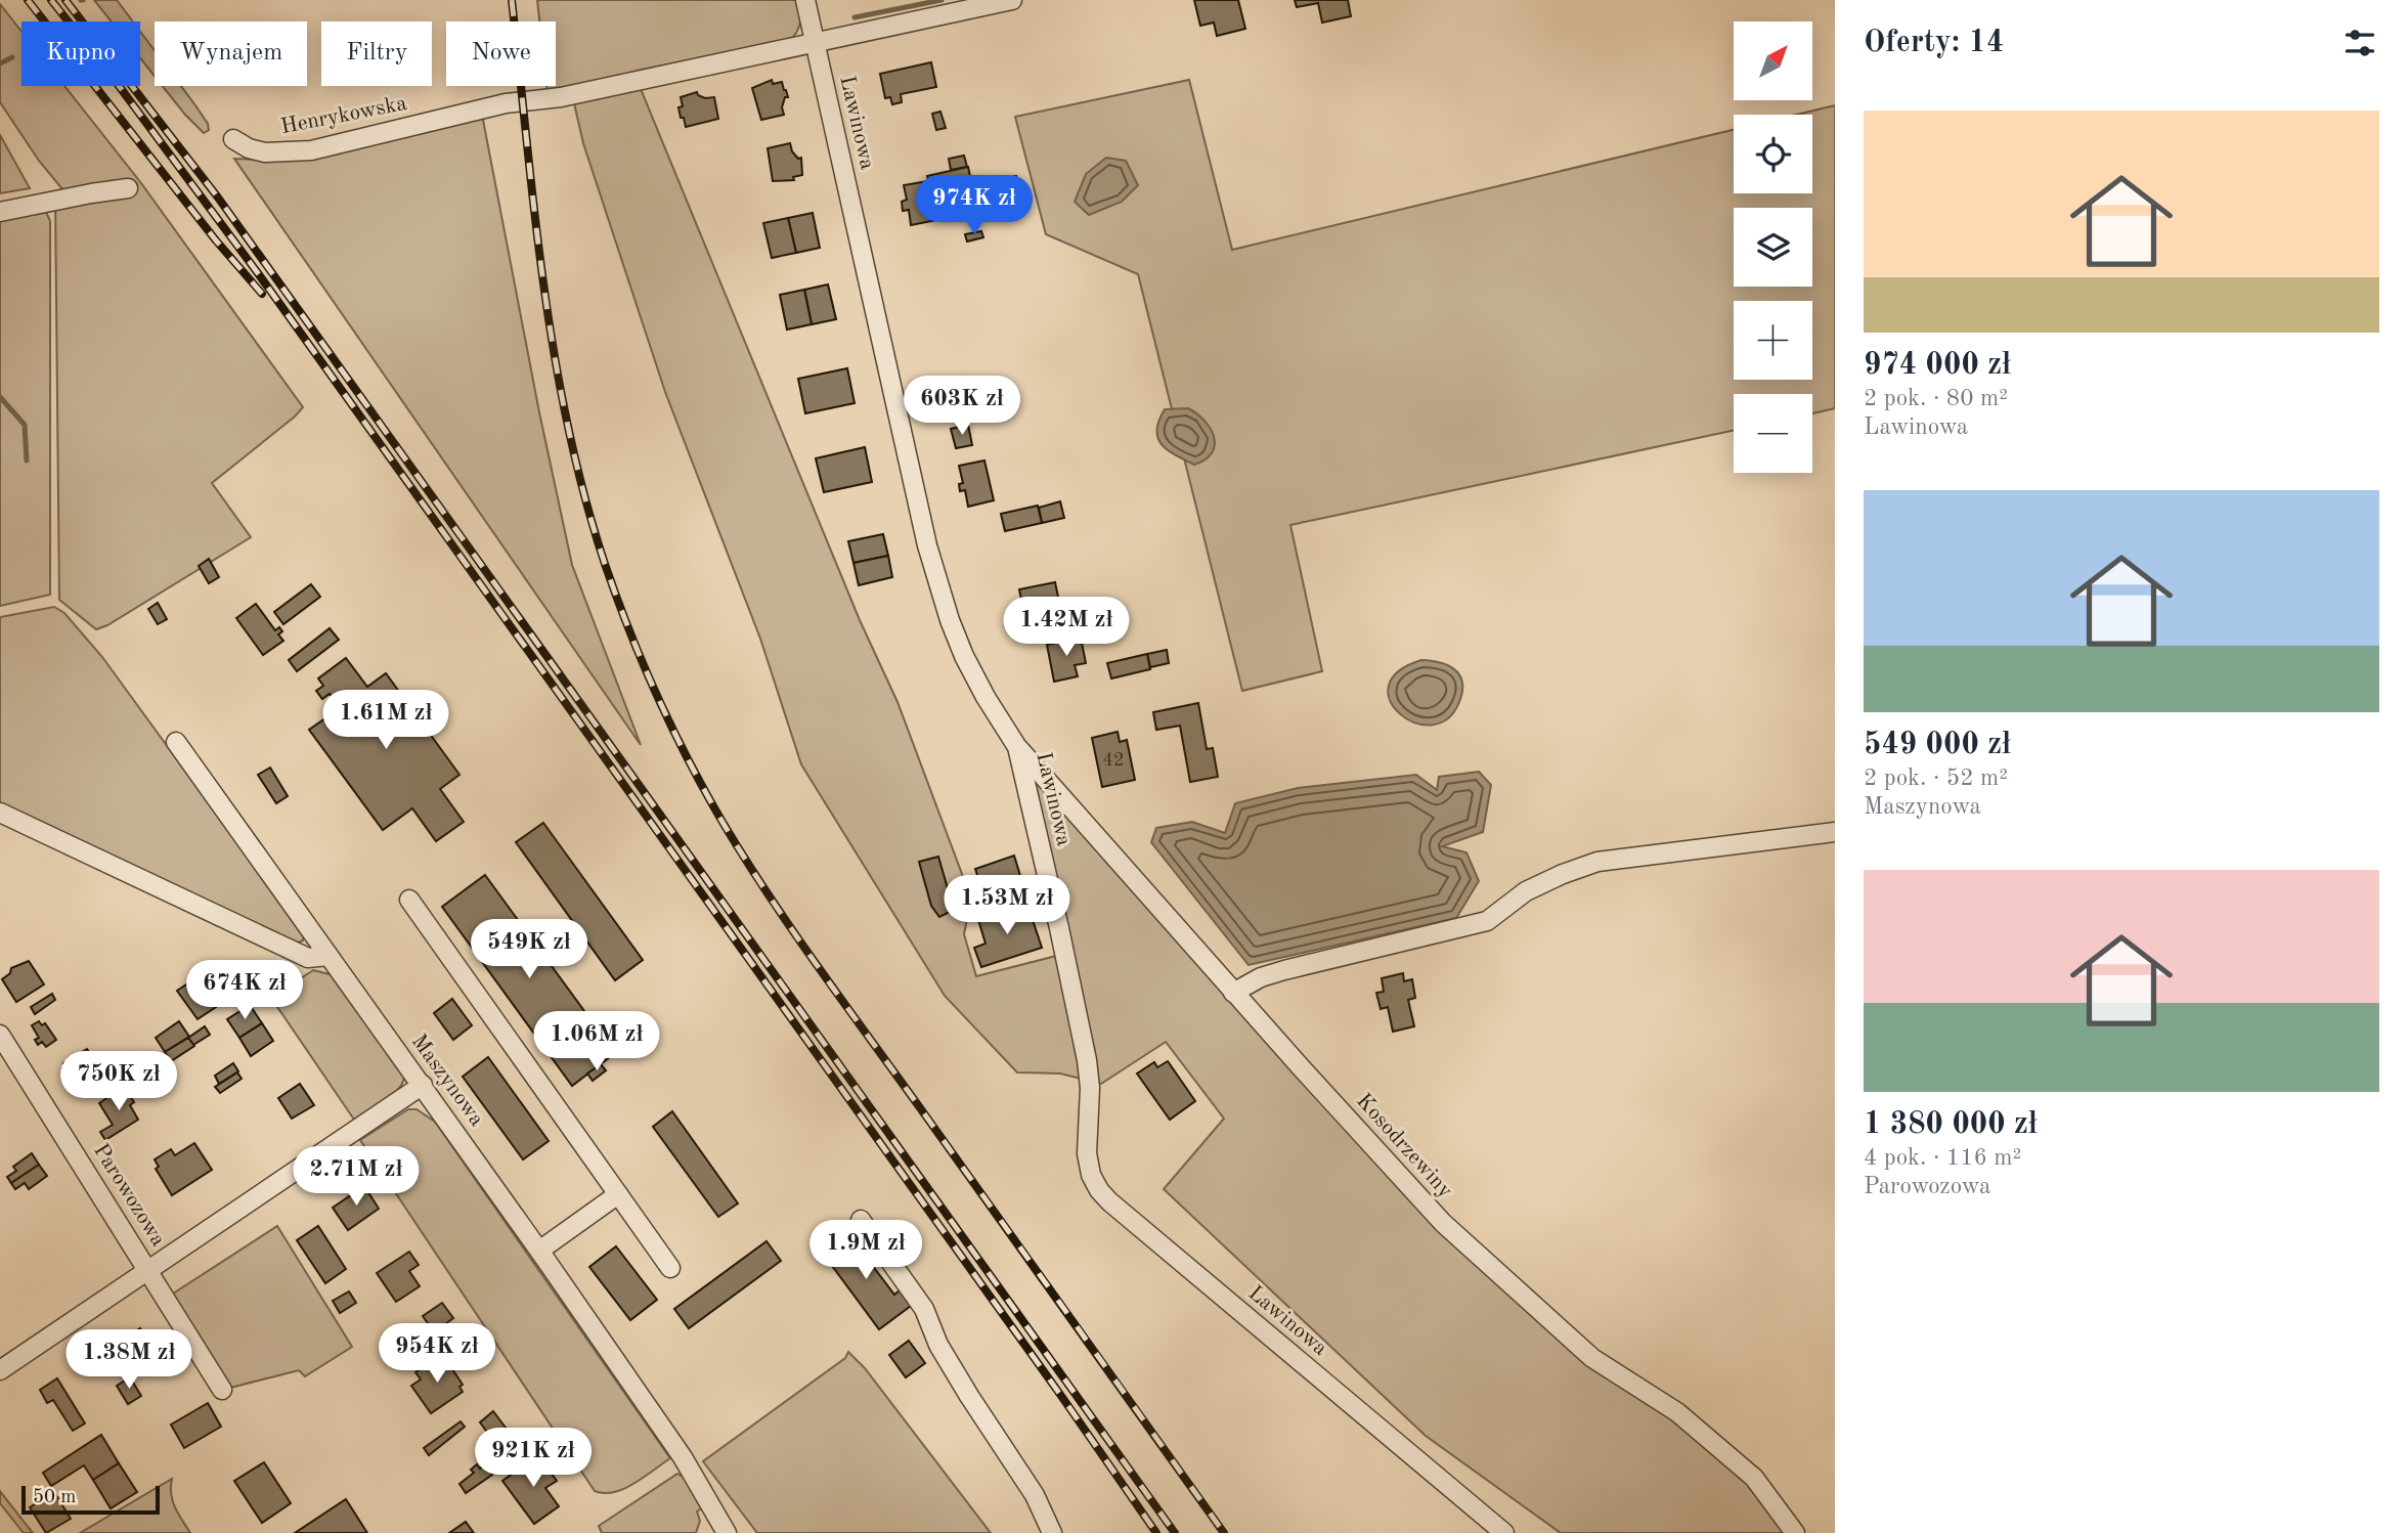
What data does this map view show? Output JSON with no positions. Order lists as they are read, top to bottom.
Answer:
{
  "streets": {
    "street": [
      "Henrykowska",
      "Lawinowa",
      "Maszynowa",
      "Kosodrzewiny",
      "Parowozowa"
    ]
  },
  "crossings": [
    ["Henrykowska", "Lawinowa"],
    ["Lawinowa", "Kosodrzewiny"]
  ],
  "house_numbers": ["42"],
  "scale_bar": "50 m",
  "north": "top right",
  "page": {
    "heading": "Oferty: 14",
    "map_buttons": ["+", "−"],
    "chip": [
      "Kupno",
      "Wynajem",
      "Filtry",
      "Nowe"
    ],
    "list": [
      {
        "name": "974 000 zł",
        "note": "2 pok. · 80 m² · Lawinowa"
      },
      {
        "name": "549 000 zł",
        "note": "2 pok. · 52 m² · Maszynowa"
      },
      {
        "name": "1 380 000 zł",
        "note": "4 pok. · 116 m² · Parowozowa"
      }
    ],
    "price": [
      "974K zł",
      "603K zł",
      "1.42M zł",
      "1.61M zł",
      "1.53M zł",
      "549K zł",
      "674K zł",
      "1.06M zł",
      "750K zł",
      "2.71M zł",
      "1.9M zł",
      "954K zł",
      "1.38M zł",
      "921K zł"
    ],
    "scale": "50 m"
  }
}
